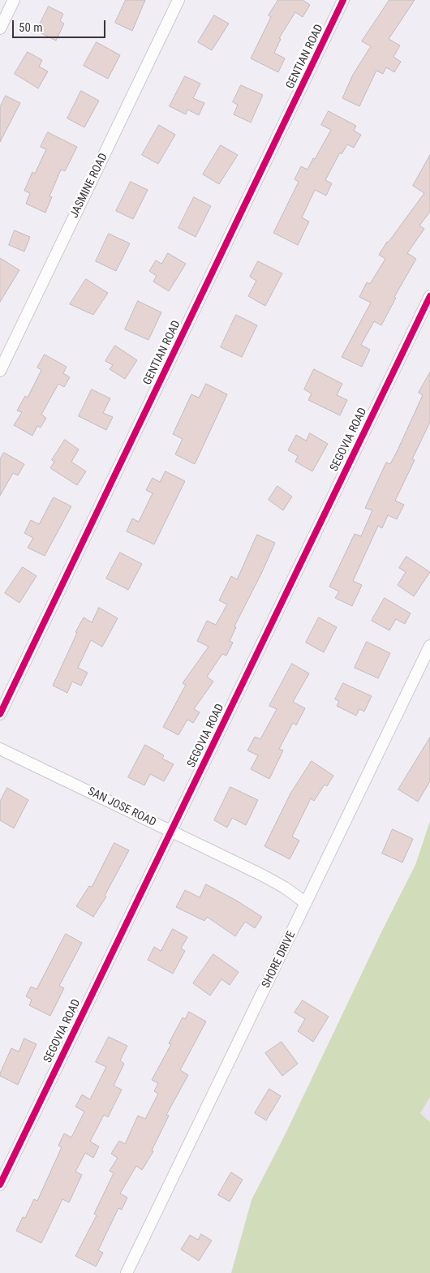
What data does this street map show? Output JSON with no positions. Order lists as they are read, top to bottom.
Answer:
{
  "streets": {
    "street": [
      "GENTIAN ROAD",
      "JASMINE ROAD",
      "SEGOVIA ROAD",
      "SAN JOSE ROAD",
      "SHORE DRIVE"
    ]
  },
  "crossings": [
    ["SEGOVIA ROAD", "SAN JOSE ROAD"],
    ["SAN JOSE ROAD", "SHORE DRIVE"]
  ],
  "scale_bar": "50 m"
}
